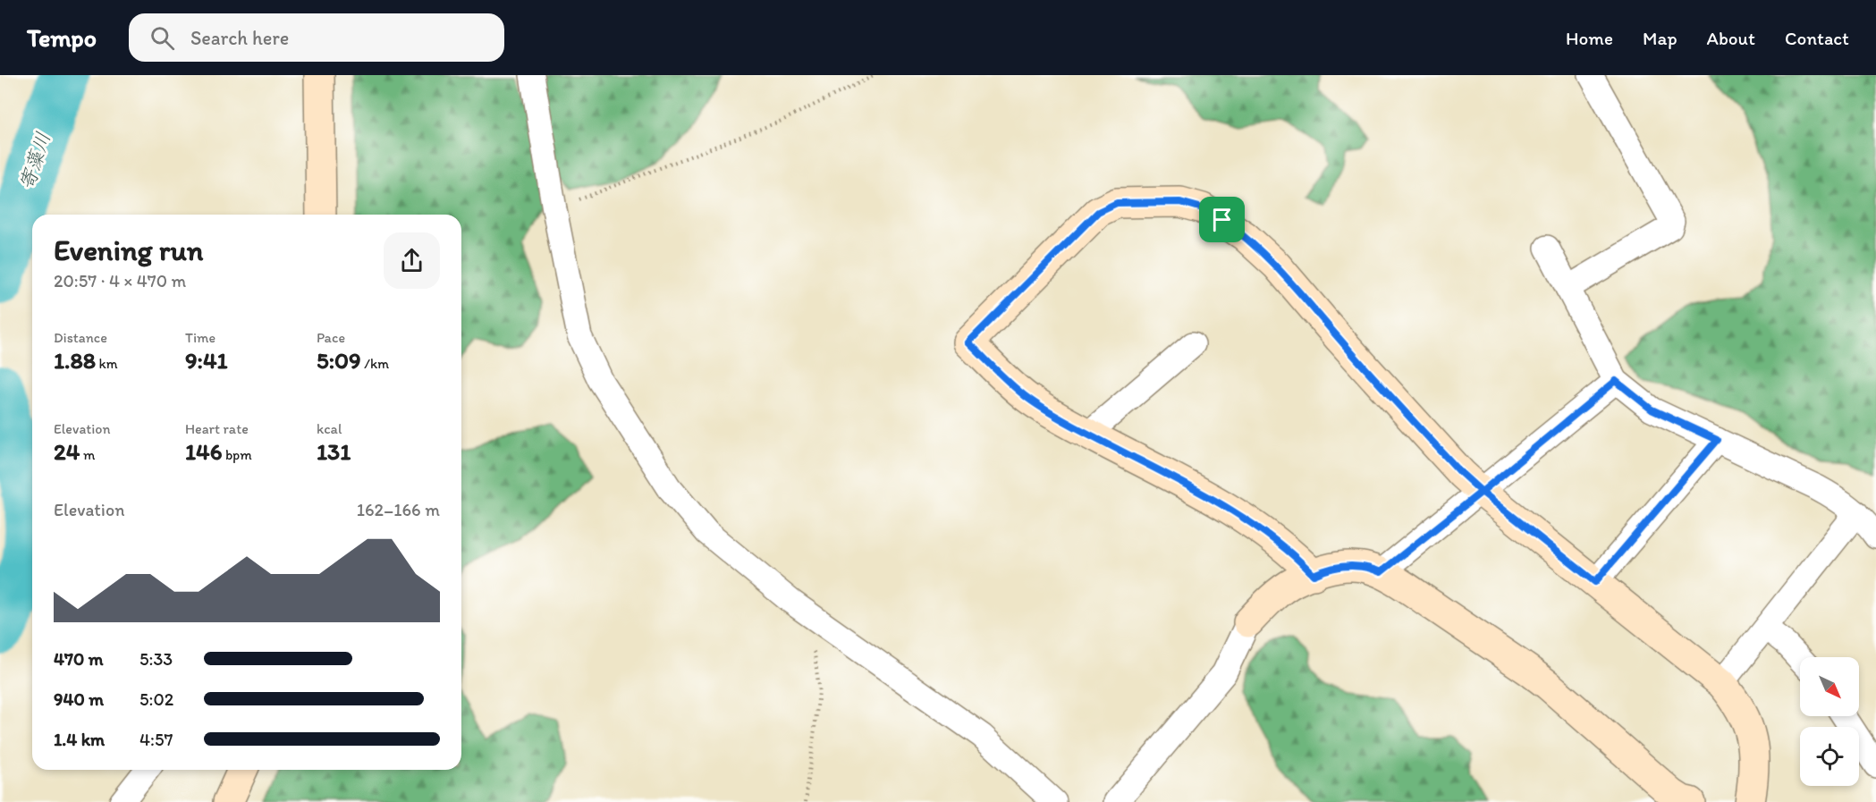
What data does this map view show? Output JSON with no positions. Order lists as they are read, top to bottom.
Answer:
{
  "water": ["寄藻川"],
  "north": "bottom right",
  "page": {
    "header": "Tempo",
    "search": "Search here",
    "nav": [
      "Home",
      "Map",
      "About",
      "Contact"
    ],
    "heading": ["Evening run", "20:57 · 4 × 470 m"],
    "stats": [
      ["Distance", "1.88 km"],
      ["Time", "9:41"],
      ["Pace", "5:09 /km"],
      ["Elevation", "24 m"],
      ["Heart rate", "146 bpm"],
      ["kcal", "131"]
    ],
    "chart": ["Elevation", "162–166 m"],
    "list": [
      {
        "name": "470 m",
        "note": "5:33"
      },
      {
        "name": "940 m",
        "note": "5:02"
      },
      {
        "name": "1.4 km",
        "note": "4:57"
      }
    ]
  }
}
